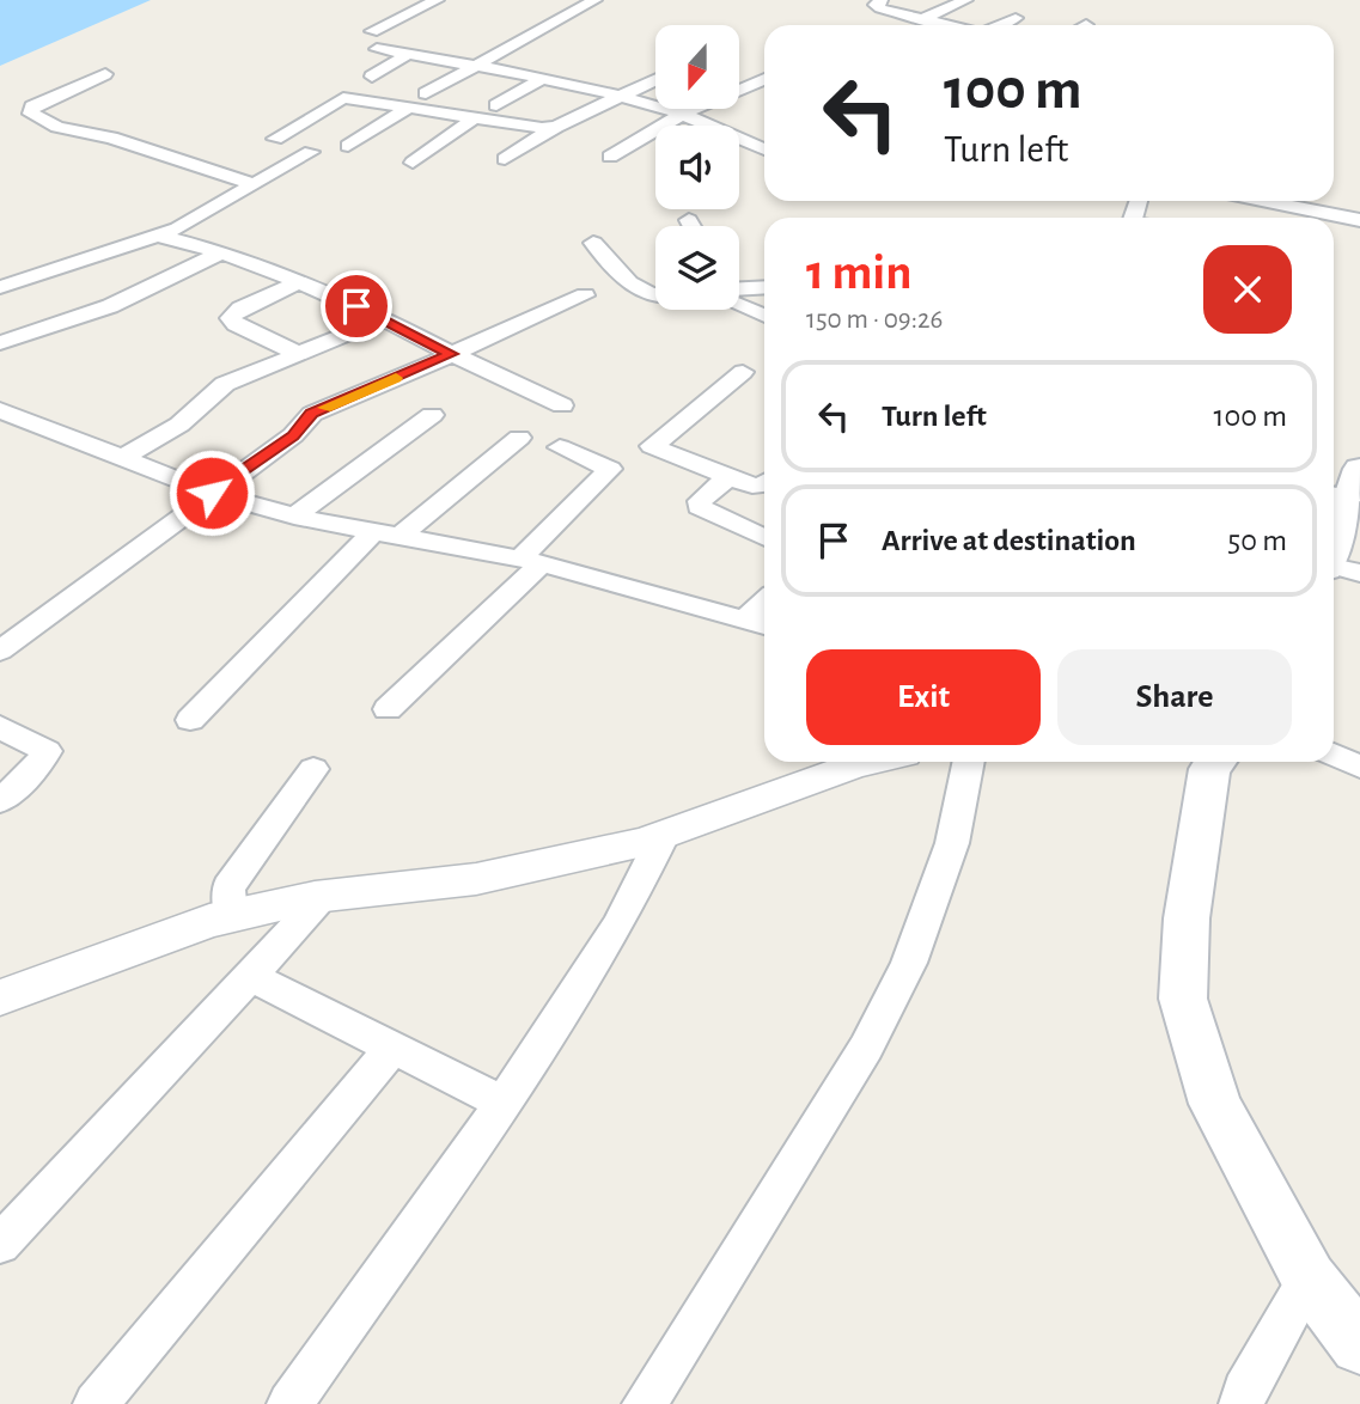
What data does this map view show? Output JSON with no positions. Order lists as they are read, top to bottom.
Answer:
{
  "north": "bottom",
  "page": {
    "turn": ["100 m", "Turn left"],
    "heading": ["1 min", "150 m · 09:26"],
    "list": [
      {
        "name": "Turn left",
        "value": "100 m"
      },
      {
        "name": "Arrive at destination",
        "value": "50 m"
      }
    ],
    "buttons": ["Exit", "Share"]
  }
}
